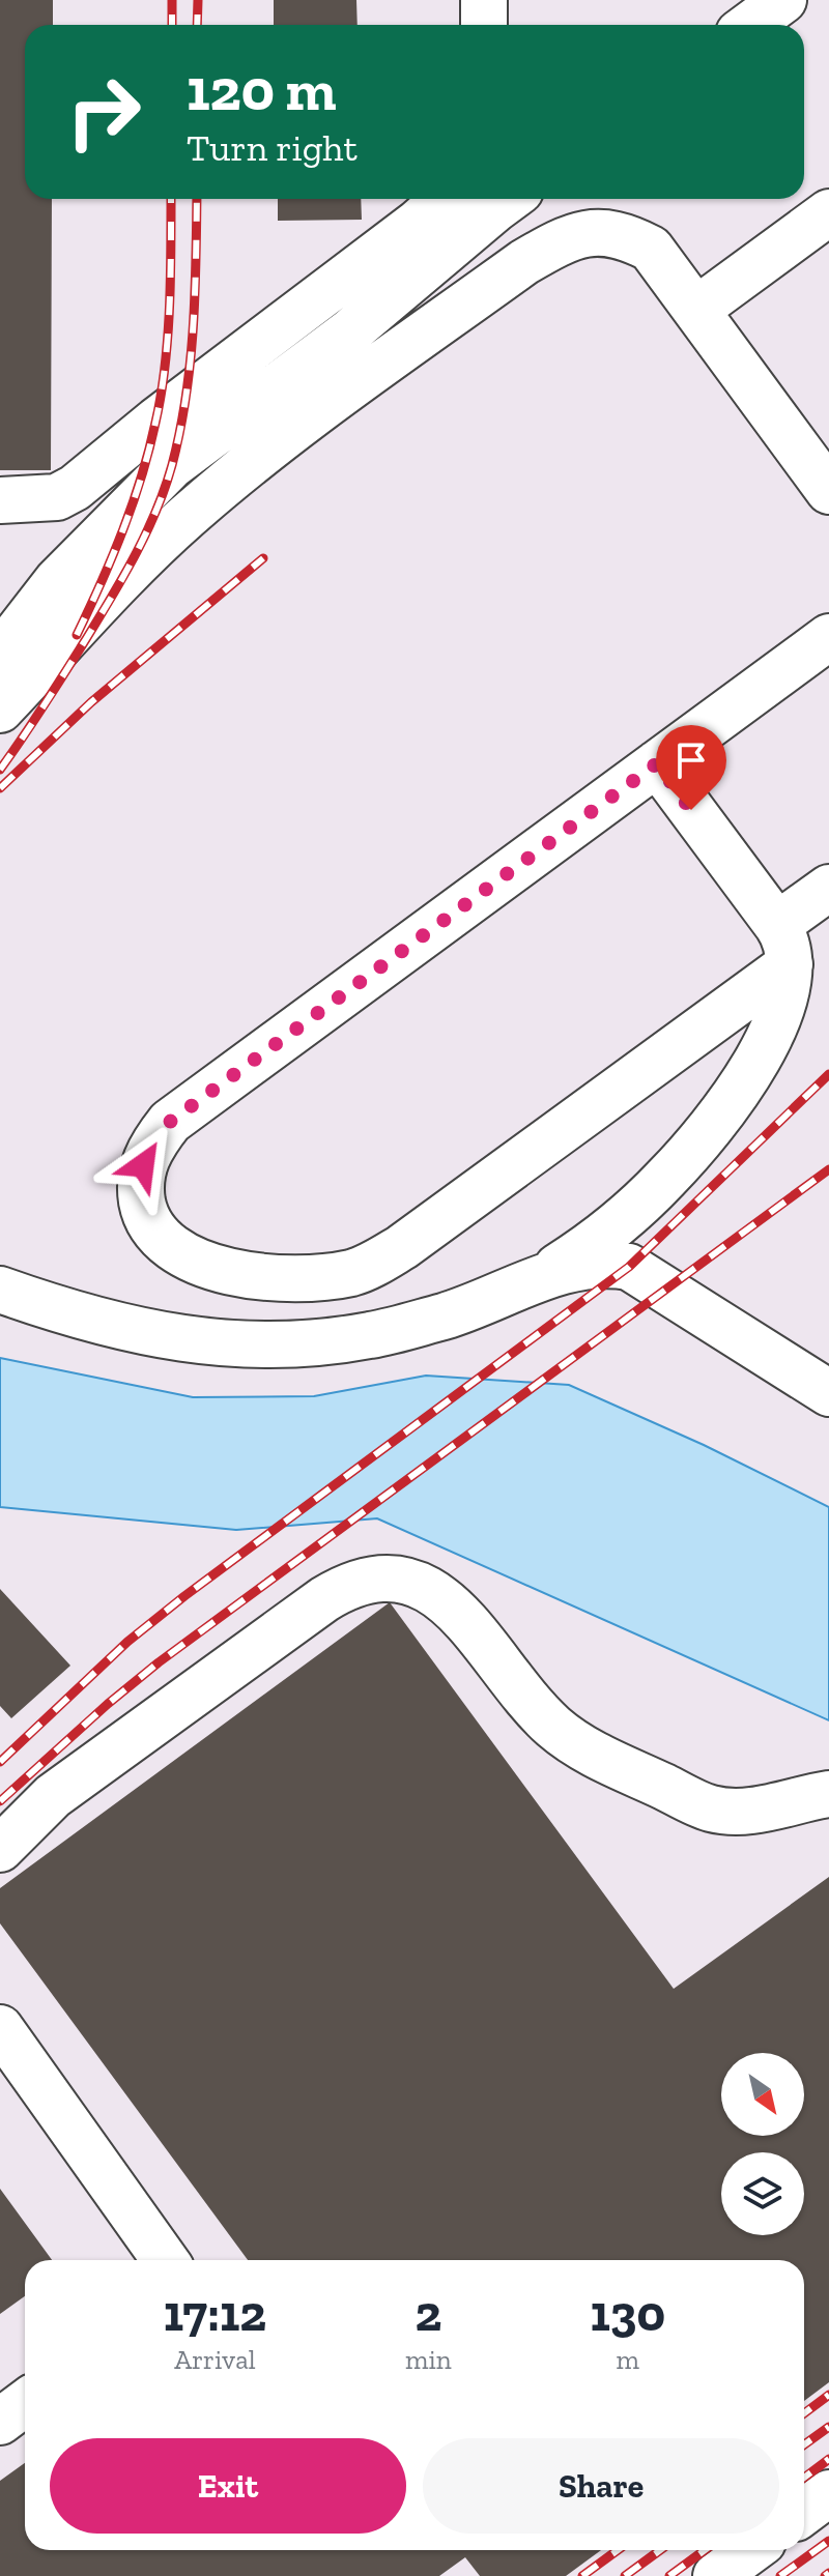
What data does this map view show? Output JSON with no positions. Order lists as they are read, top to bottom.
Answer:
{
  "north": "bottom right",
  "page": {
    "turn": ["120 m", "Turn right"],
    "eta": [
      "17:12",
      "Arrival",
      "2",
      "min",
      "130",
      "m"
    ],
    "buttons": ["Exit", "Share"]
  }
}
